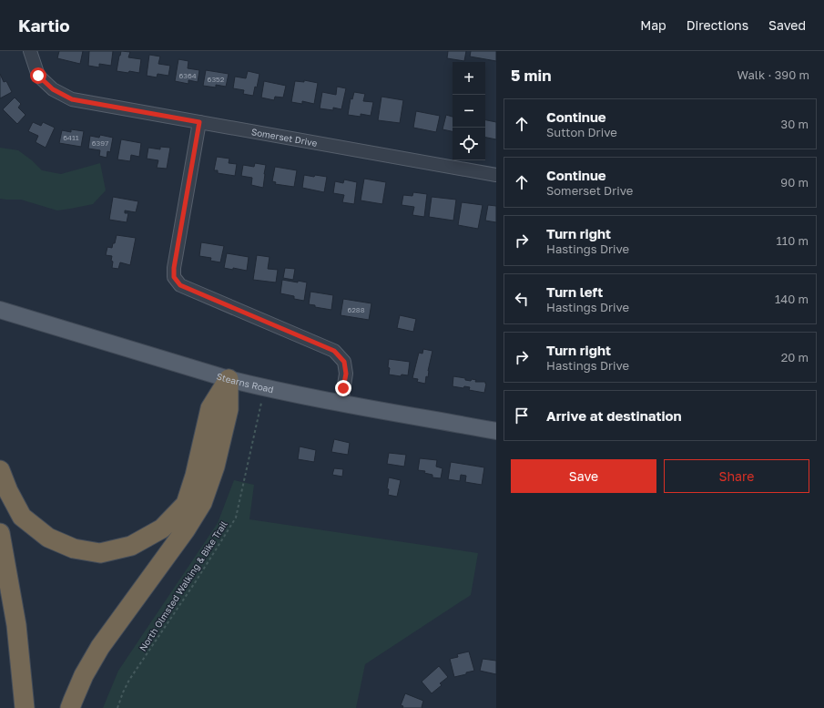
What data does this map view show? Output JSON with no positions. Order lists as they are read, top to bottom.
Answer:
{
  "streets": {
    "main road": ["Stearns Road"],
    "street": ["Somerset Drive"],
    "path": ["North Olmsted Walking & Bike Trail"]
  },
  "house_numbers": [
    "6364",
    "6352",
    "6411",
    "6397",
    "6288"
  ],
  "page": {
    "header": "Kartio",
    "nav": ["Map", "Directions", "Saved"],
    "heading": ["5 min", "Walk · 390 m"],
    "map_buttons": ["+", "−"],
    "list": [
      ["Continue", "Sutton Drive", "30 m"],
      ["Continue", "Somerset Drive", "90 m"],
      ["Turn right", "Hastings Drive", "110 m"],
      ["Turn left", "Hastings Drive", "140 m"],
      ["Turn right", "Hastings Drive", "20 m"],
      "Arrive at destination"
    ],
    "buttons": ["Save", "Share"]
  }
}
